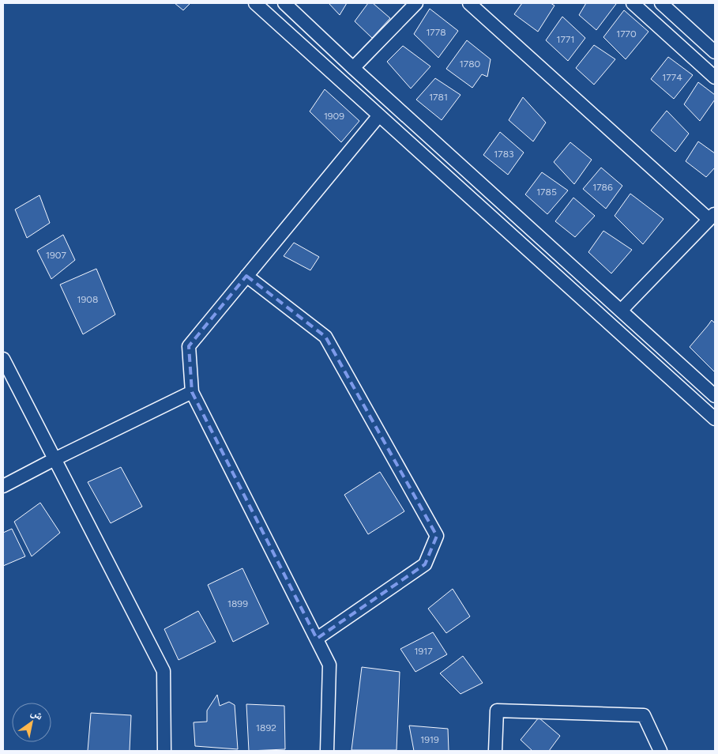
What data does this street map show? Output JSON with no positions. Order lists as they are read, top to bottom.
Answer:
{
  "house_numbers": [
    "1778",
    "1770",
    "1771",
    "1780",
    "1774",
    "1781",
    "1909",
    "1783",
    "1786",
    "1785",
    "1907",
    "1908",
    "1899",
    "1917",
    "1892",
    "1919"
  ],
  "north": "top right"
}
